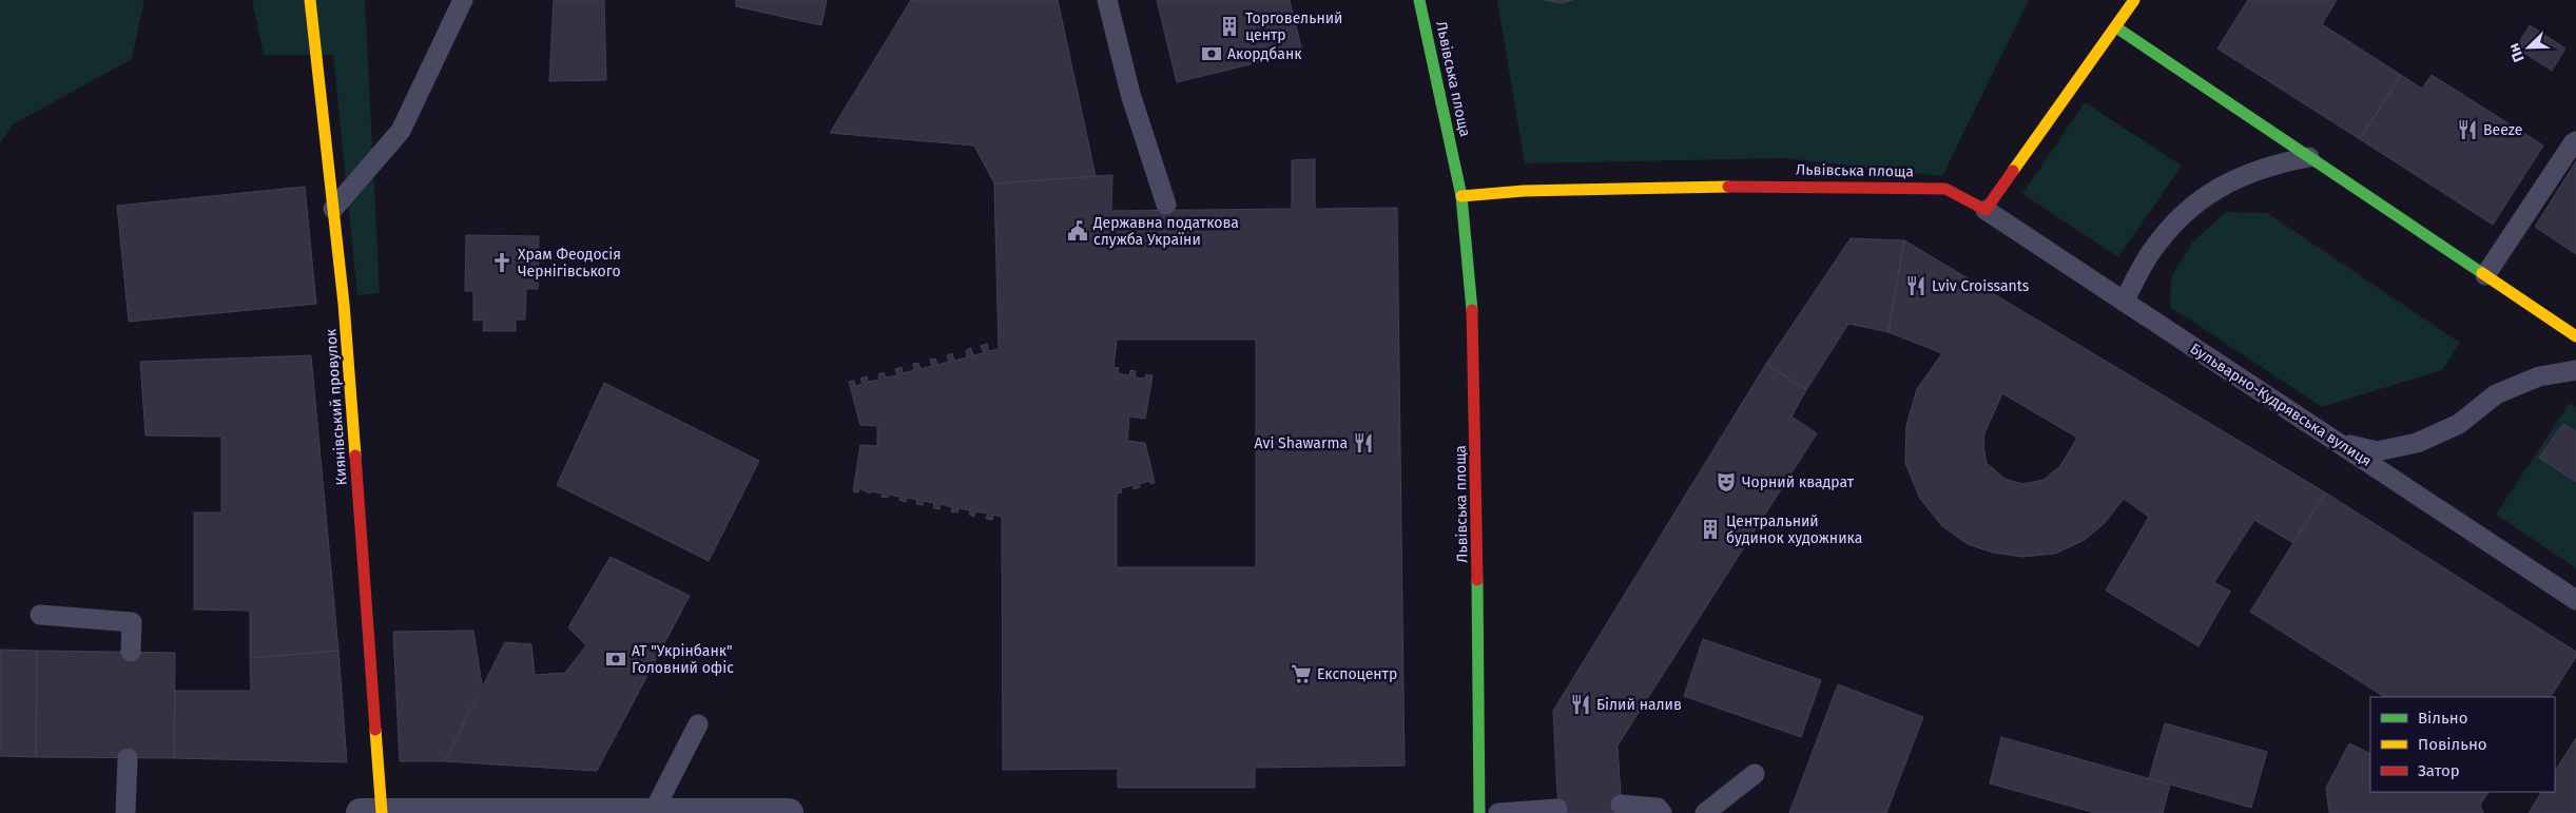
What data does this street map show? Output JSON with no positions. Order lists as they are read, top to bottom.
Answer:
{
  "streets": {
    "main road": ["Львівська площа", "Киянівський провулок"],
    "lane": ["Бульварно-Кудрявська вулиця"]
  },
  "crossings": [
    ["Львівська площа", "Бульварно-Кудрявська вулиця"]
  ],
  "places": {
    "building": ["Торговельний центр", "Центральний будинок художника"],
    "bank": ["Акордбанк", "АТ \"Укрінбанк\" Головний офіс"],
    "restaurant": [
      "Beeze",
      "Lviv Croissants",
      "Avi Shawarma",
      "Білий налив"
    ],
    "public building": ["Державна податкова служба України"],
    "church": ["Храм Феодосія Чернігівського"],
    "theatre": ["Чорний квадрат"],
    "supermarket": ["Експоцентр"]
  },
  "legend": ["Вільно", "Повільно", "Затор"],
  "north": "bottom left"
}
